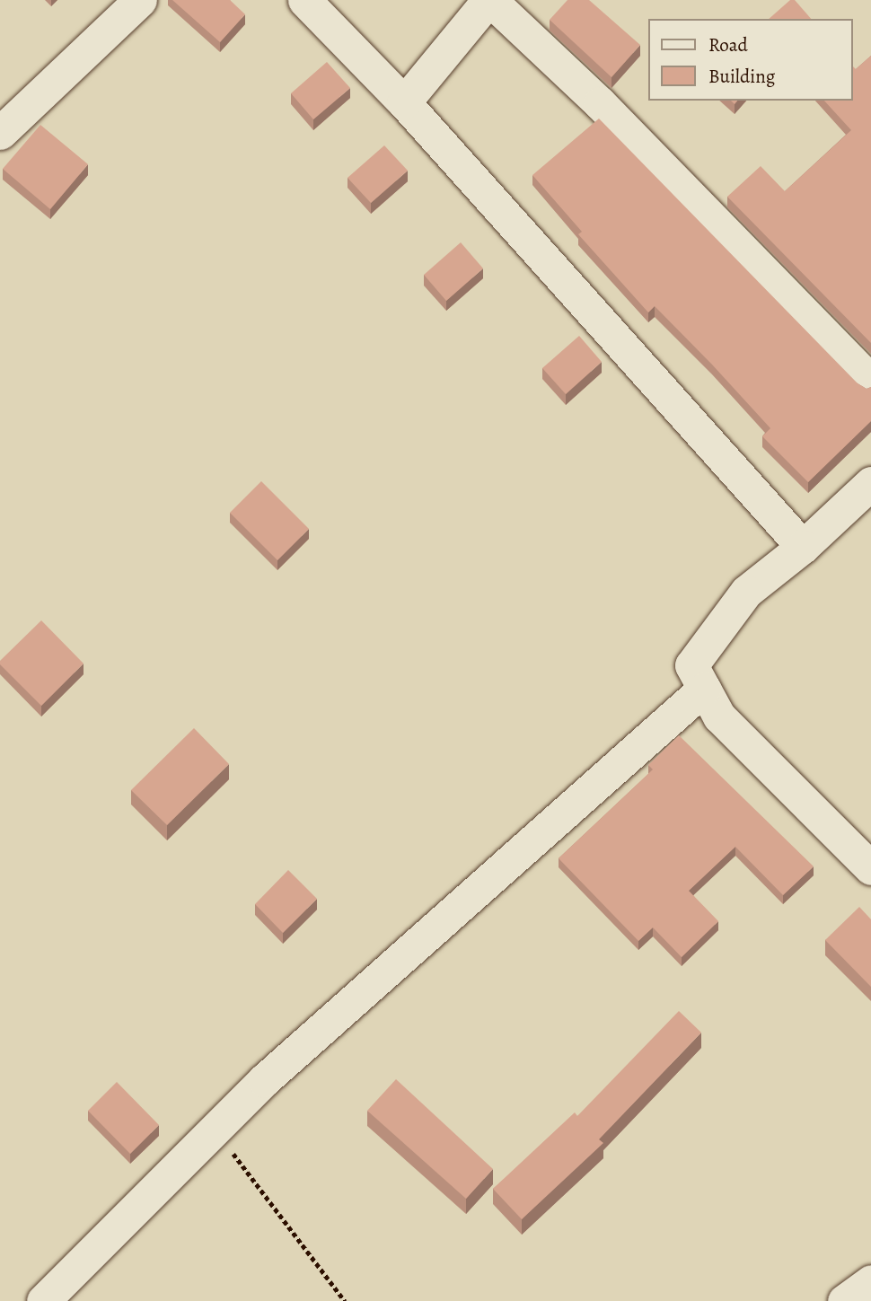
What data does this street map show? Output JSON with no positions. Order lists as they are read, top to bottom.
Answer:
{
  "legend": ["Road", "Building"]
}
